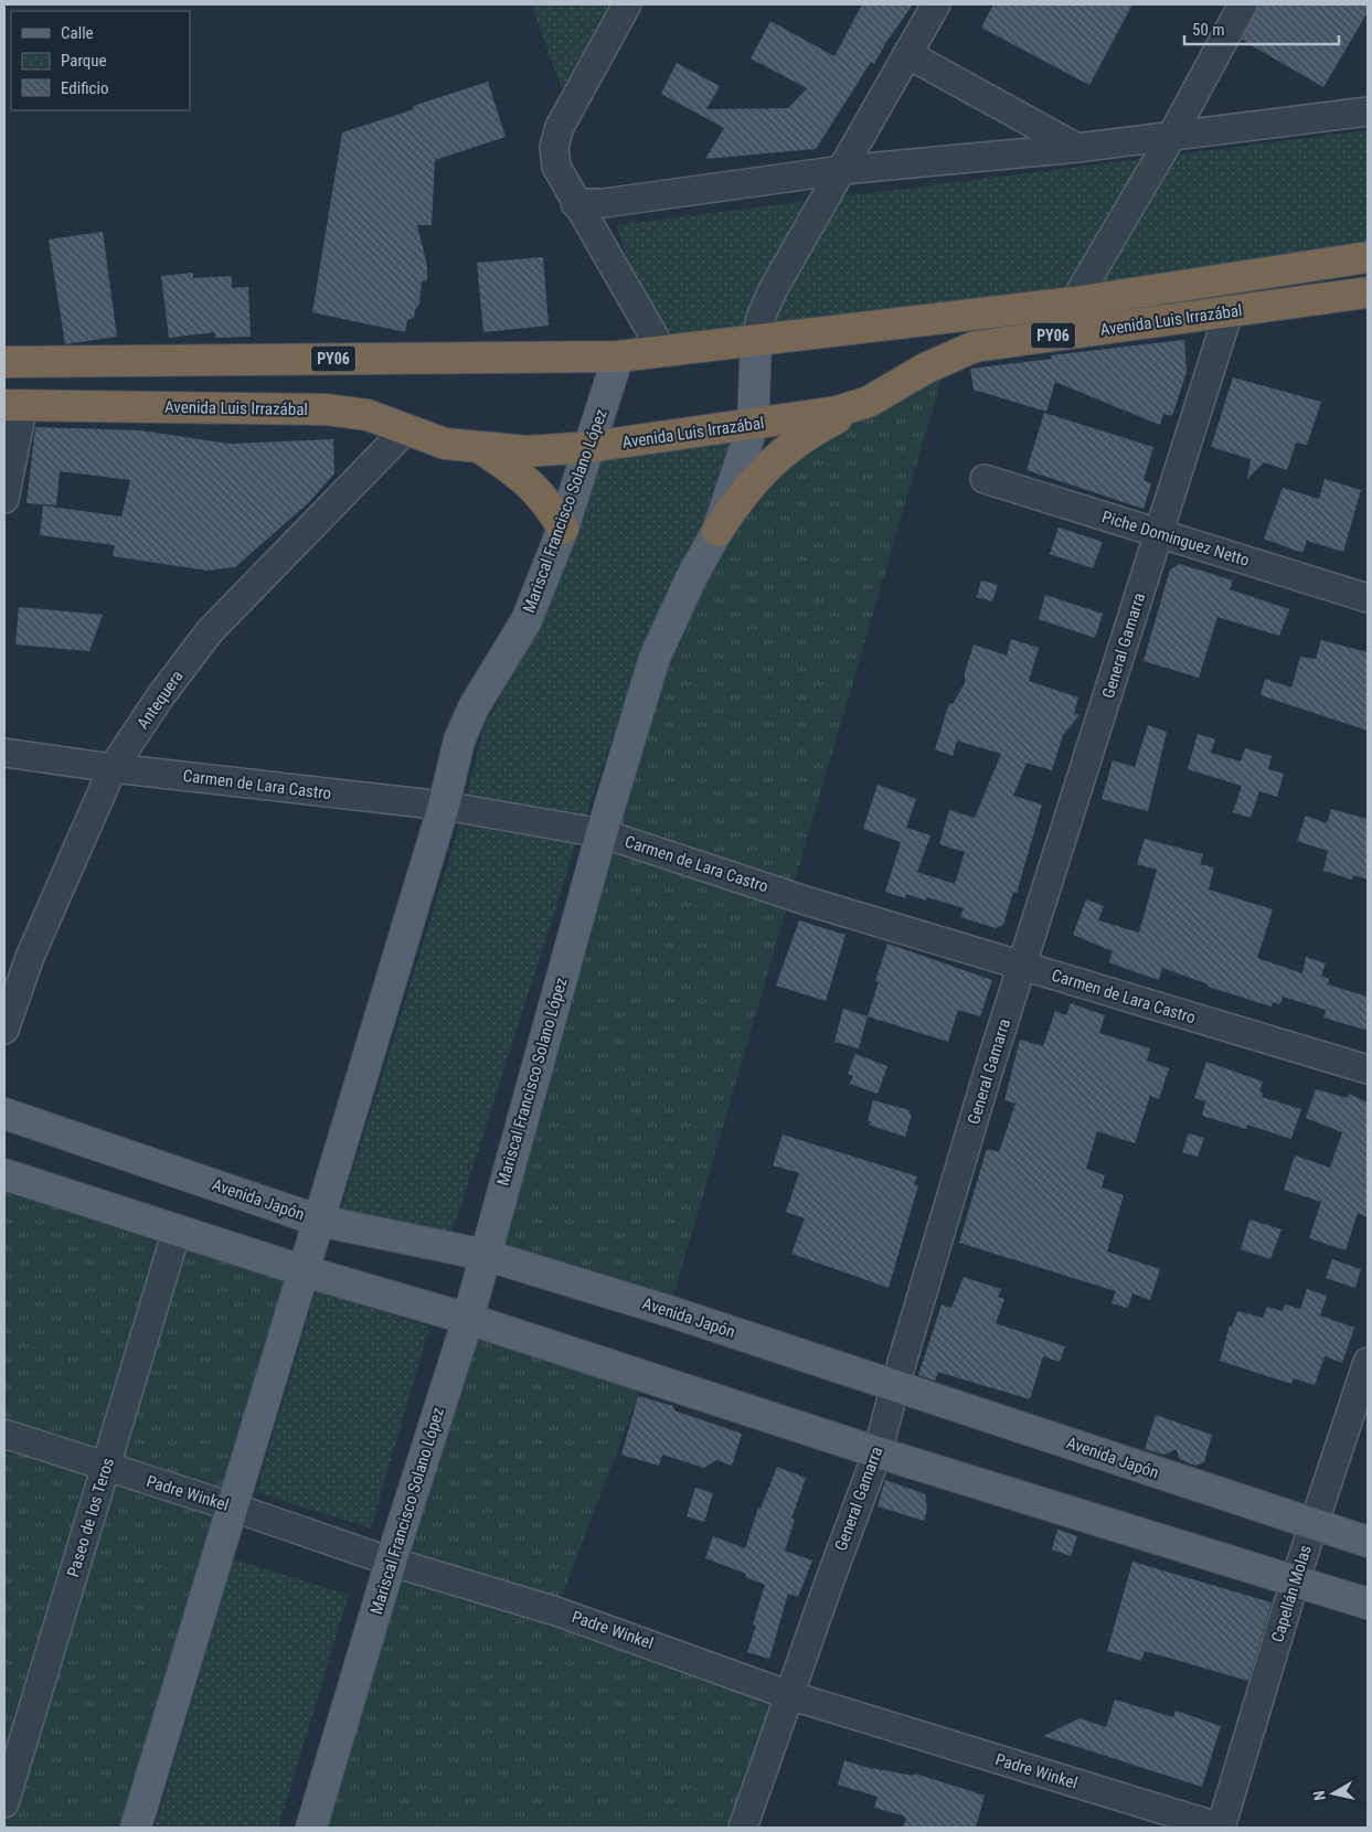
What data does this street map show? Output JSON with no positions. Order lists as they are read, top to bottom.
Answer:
{
  "streets": {
    "highway": ["Avenida Luis Irrazábal", "PY06"],
    "main road": ["Mariscal Francisco Solano López", "Avenida Japón"],
    "street": [
      "Piche Dominguez Netto",
      "General Gamarra",
      "Antequera",
      "Carmen de Lara Castro",
      "Padre Winkel",
      "Paseo de los Teros",
      "Capellán Molas"
    ]
  },
  "crossings": [
    ["Avenida Luis Irrazábal", "Mariscal Francisco Solano López"],
    ["Avenida Luis Irrazábal", "General Gamarra"],
    ["Avenida Luis Irrazábal", "Antequera"],
    ["Mariscal Francisco Solano López", "Carmen de Lara Castro"],
    ["Mariscal Francisco Solano López", "Avenida Japón"],
    ["Mariscal Francisco Solano López", "Padre Winkel"],
    ["Piche Dominguez Netto", "General Gamarra"],
    ["General Gamarra", "Carmen de Lara Castro"],
    ["General Gamarra", "Avenida Japón"],
    ["General Gamarra", "Padre Winkel"],
    ["Antequera", "Carmen de Lara Castro"],
    ["Avenida Japón", "Capellán Molas"],
    ["Padre Winkel", "Paseo de los Teros"],
    ["Padre Winkel", "Capellán Molas"]
  ],
  "legend": ["Calle", "Parque", "Edificio"],
  "scale_bar": "50 m",
  "north": "left"
}
